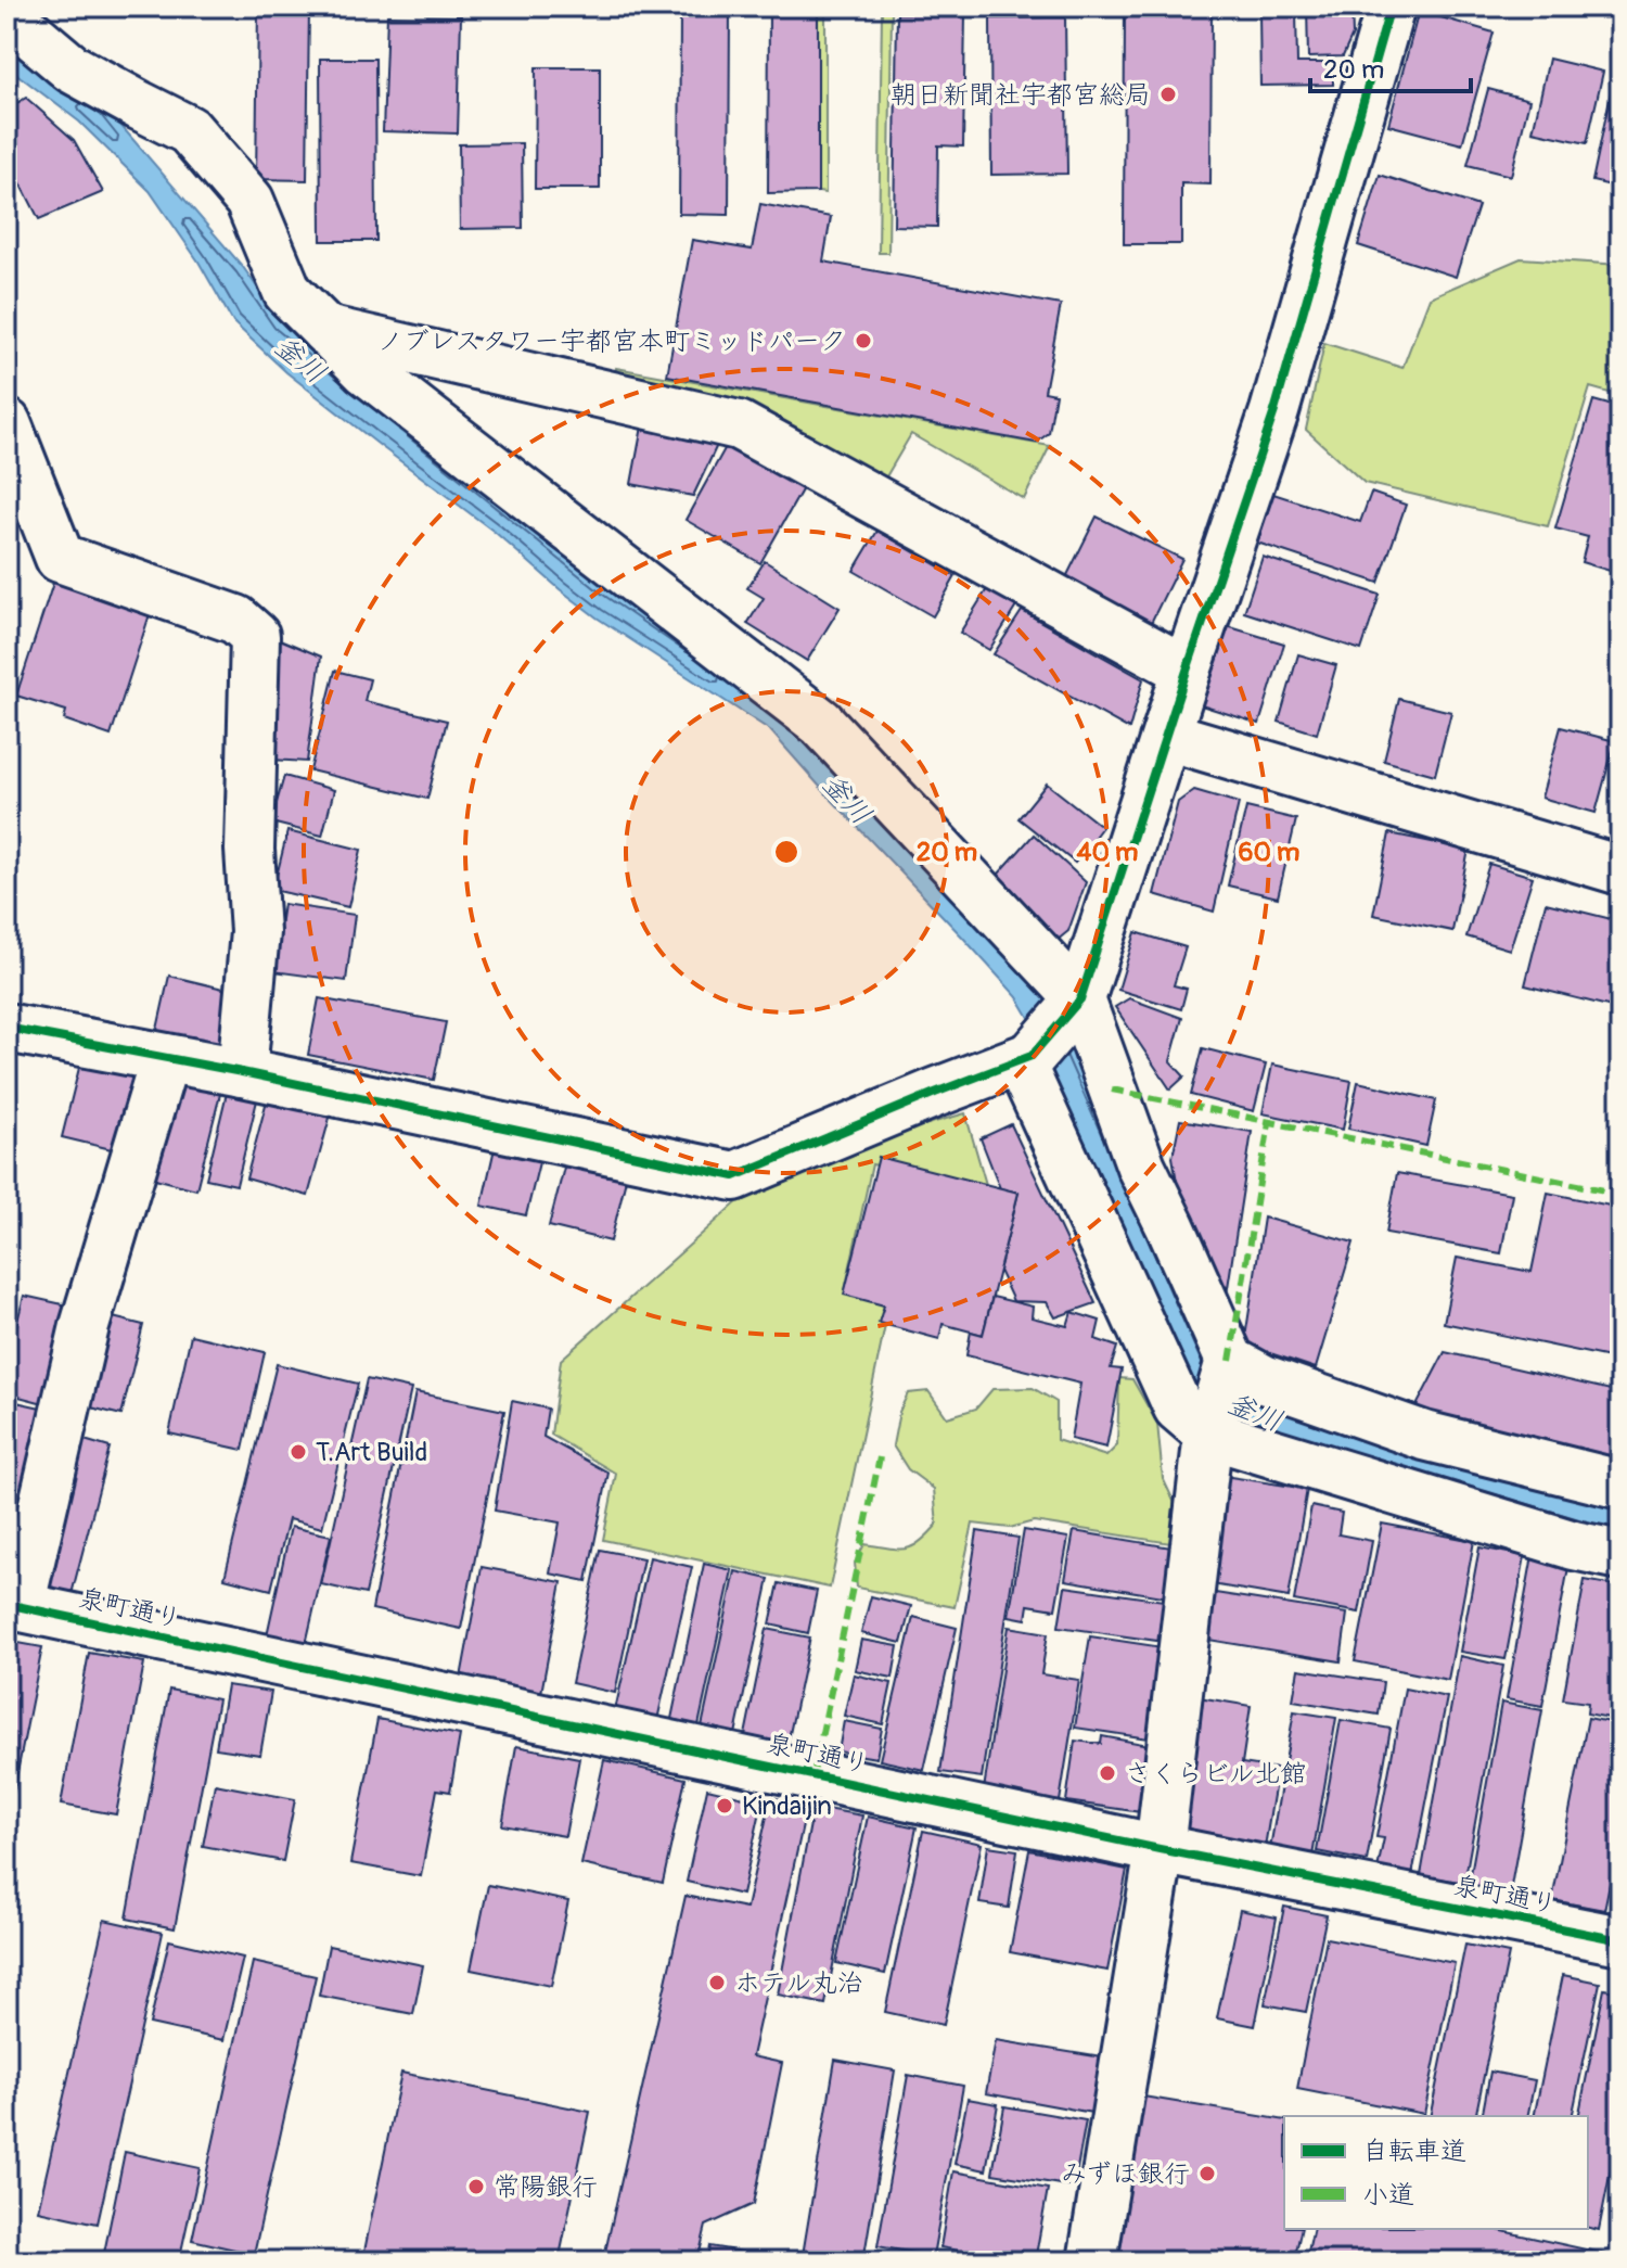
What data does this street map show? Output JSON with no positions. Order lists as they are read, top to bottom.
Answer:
{
  "streets": {
    "street": ["泉町通り"]
  },
  "water": ["釜川"],
  "places": [
    "朝日新聞社宇都宮総局",
    "ノブレスタワー宇都宮本町ミッドパーク",
    "T.Art Build",
    "さくらビル北館",
    "Kindaijin",
    "ホテル丸治",
    "みずほ銀行",
    "常陽銀行"
  ],
  "legend": ["自転車道", "小道"],
  "scale_bar": "20 m",
  "rings": ["20 m", "40 m", "60 m"]
}
